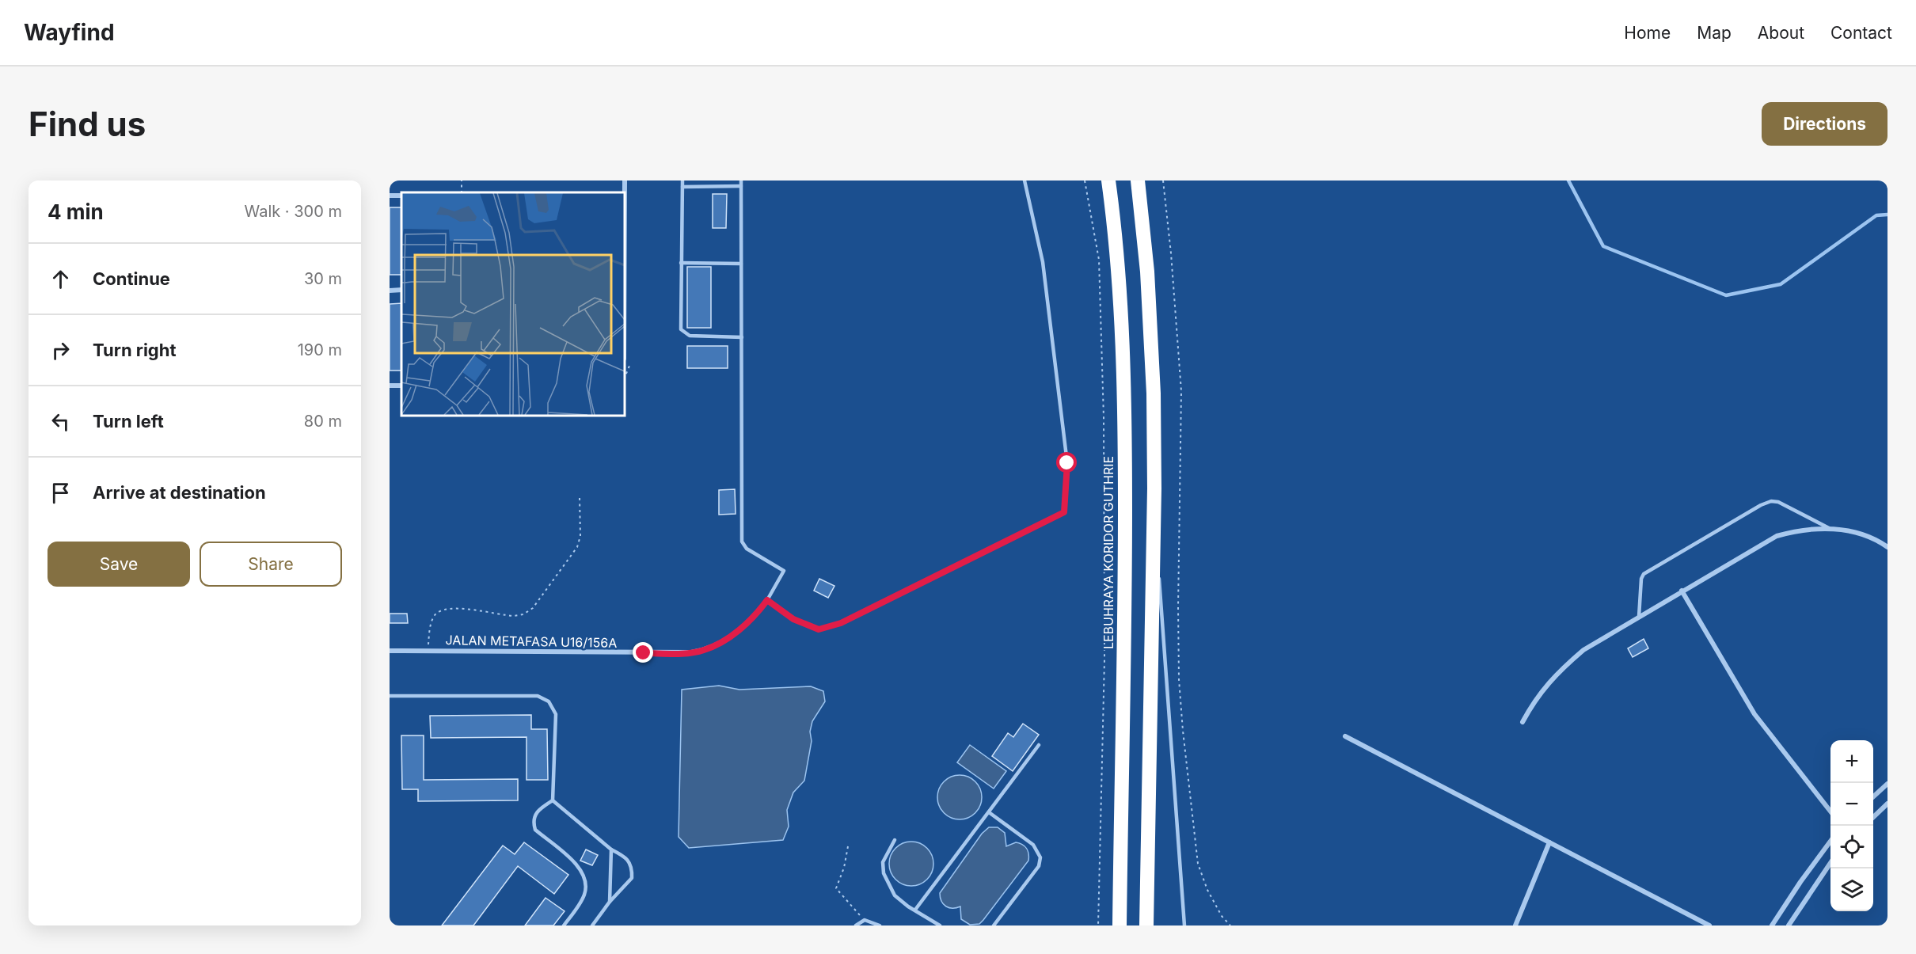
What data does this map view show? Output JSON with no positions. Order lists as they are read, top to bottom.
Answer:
{
  "streets": {
    "highway": ["LEBUHRAYA KORIDOR GUTHRIE"],
    "street": ["JALAN METAFASA U16/156A"]
  },
  "page": {
    "header": "Wayfind",
    "nav": [
      "Home",
      "Map",
      "About",
      "Contact"
    ],
    "buttons": [
      "Directions",
      ["Save", "Share"]
    ],
    "title": "Find us",
    "heading": ["4 min", "Walk · 300 m"],
    "list": [
      ["Continue", "30 m"],
      ["Turn right", "190 m"],
      ["Turn left", "80 m"],
      "Arrive at destination"
    ],
    "map_buttons": ["+", "−"]
  }
}
